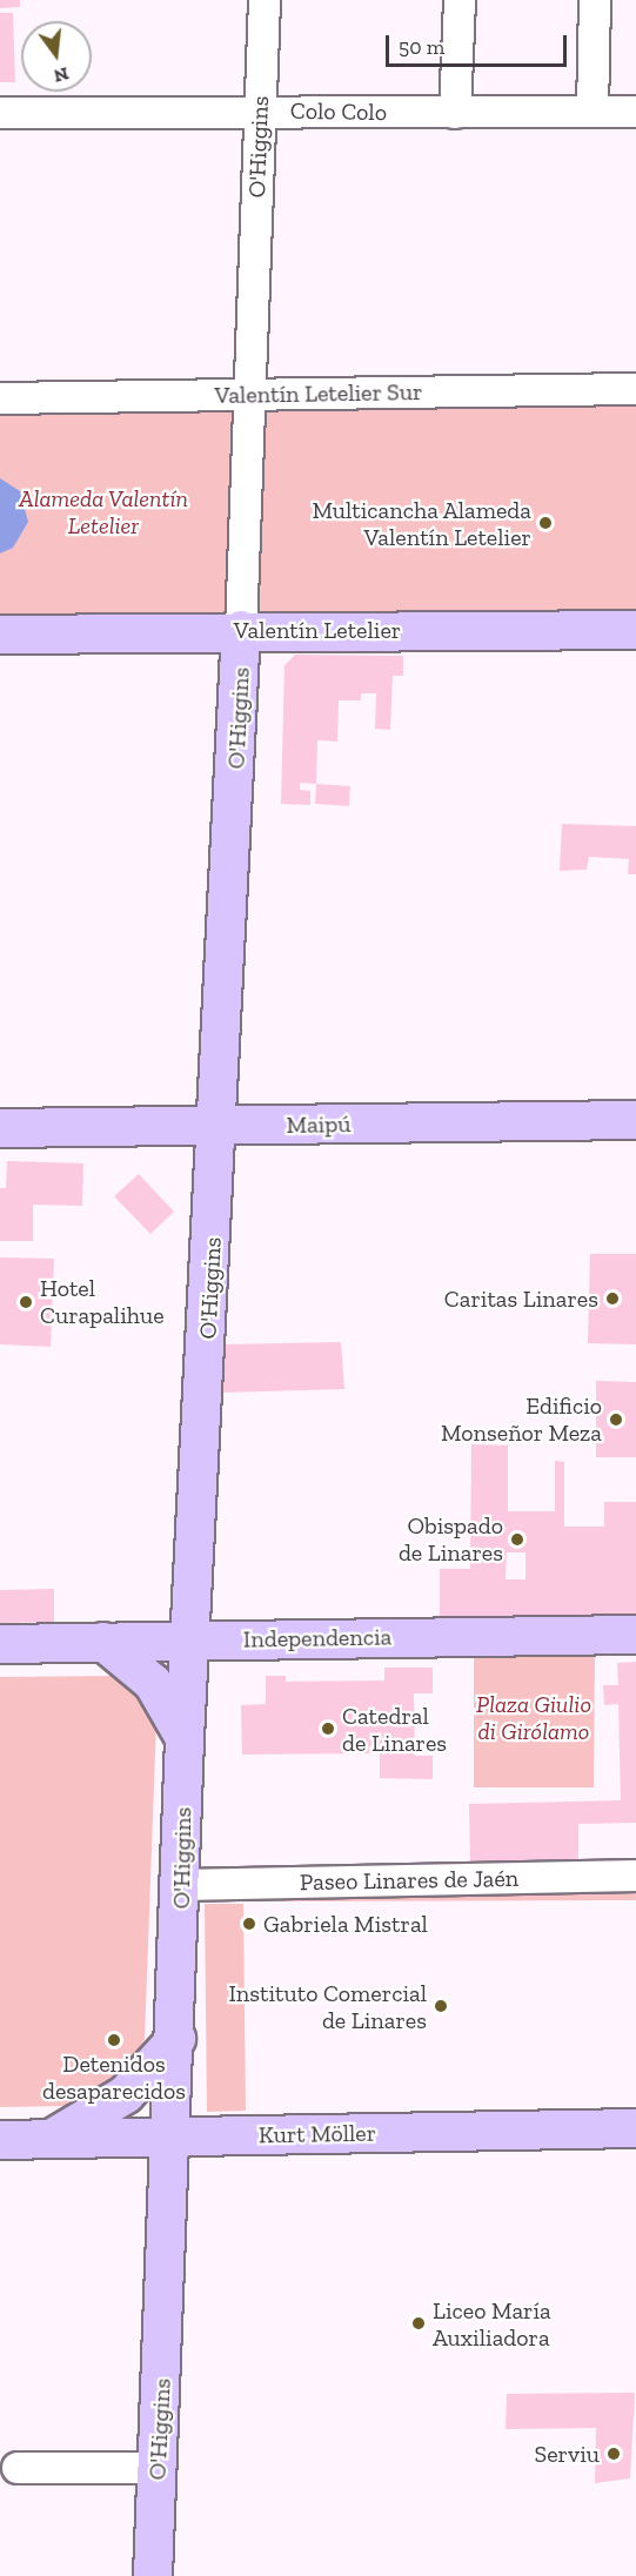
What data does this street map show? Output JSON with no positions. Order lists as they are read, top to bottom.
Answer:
{
  "streets": {
    "main road": [
      "O'Higgins",
      "Valentín Letelier",
      "Maipú",
      "Independencia",
      "Kurt Möller"
    ],
    "street": ["Colo Colo", "Valentín Letelier Sur", "Paseo Linares de Jaén"]
  },
  "crossings": [
    ["Colo Colo", "O'Higgins"],
    ["O'Higgins", "Valentín Letelier Sur"],
    ["O'Higgins", "Valentín Letelier"],
    ["O'Higgins", "Maipú"],
    ["O'Higgins", "Independencia"],
    ["O'Higgins", "Paseo Linares de Jaén"],
    ["O'Higgins", "Kurt Möller"]
  ],
  "parks": ["Alameda Valentín Letelier", "Plaza Giulio di Girólamo"],
  "places": [
    "Multicancha Alameda Valentín Letelier",
    "Caritas Linares",
    "Hotel Curapalihue",
    "Edificio Monseñor Meza",
    "Obispado de Linares",
    "Catedral de Linares",
    "Gabriela Mistral",
    "Instituto Comercial de Linares",
    "Detenidos desaparecidos",
    "Liceo María Auxiliadora",
    "Serviu"
  ],
  "scale_bar": "50 m",
  "north": "bottom"
}
